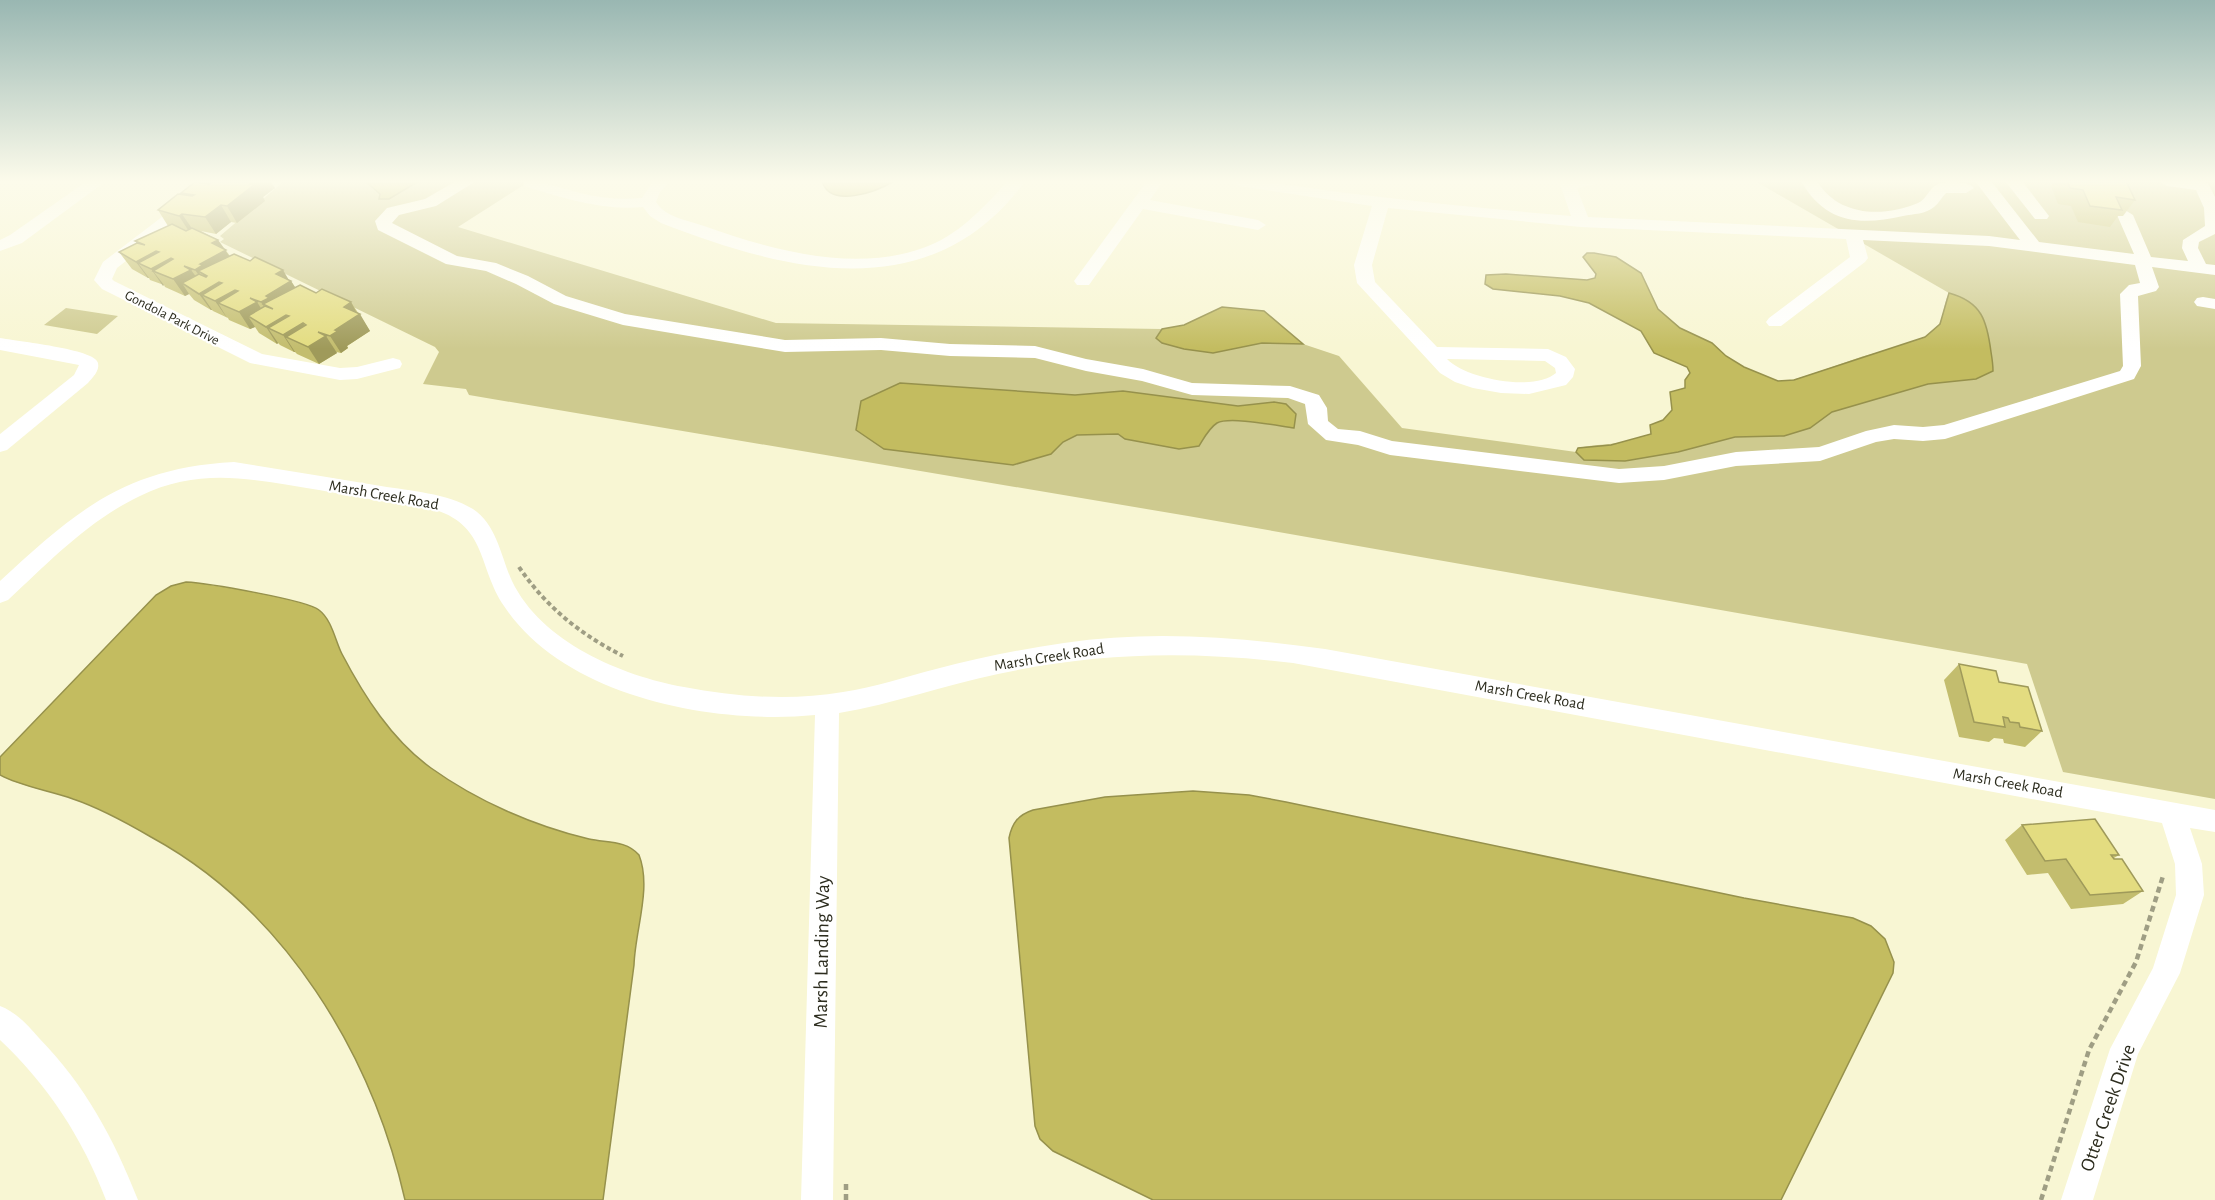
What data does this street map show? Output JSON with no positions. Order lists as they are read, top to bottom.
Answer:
{
  "streets": {
    "street": [
      "Gondola Park Drive",
      "Marsh Creek Road",
      "Marsh Landing Way",
      "Otter Creek Drive"
    ]
  },
  "crossings": [
    ["Marsh Creek Road", "Marsh Landing Way"],
    ["Marsh Creek Road", "Otter Creek Drive"]
  ]
}
